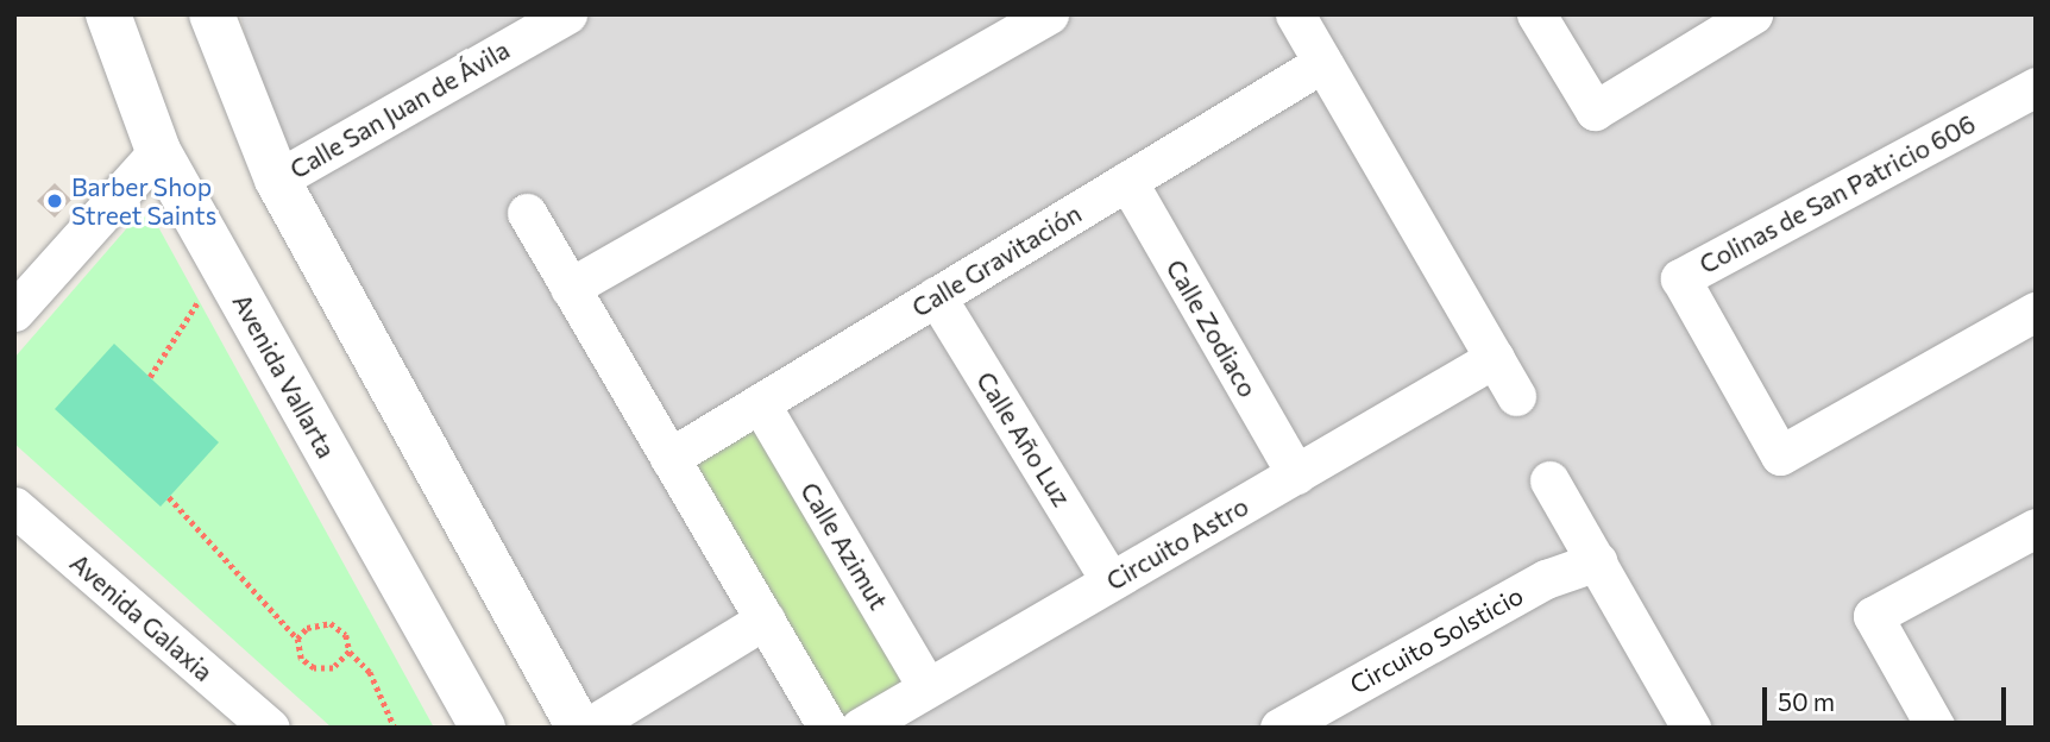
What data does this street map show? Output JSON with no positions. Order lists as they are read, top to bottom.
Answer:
{
  "streets": {
    "street": [
      "Calle San Juan de Ávila",
      "Colinas de San Patricio 606",
      "Calle Gravitación",
      "Calle Zodiaco",
      "Avenida Vallarta",
      "Calle Año Luz",
      "Circuito Astro",
      "Calle Azimut",
      "Avenida Galaxia",
      "Circuito Solsticio"
    ]
  },
  "crossings": [
    ["Calle Gravitación", "Calle Zodiaco"],
    ["Calle Gravitación", "Calle Año Luz"],
    ["Calle Gravitación", "Calle Azimut"],
    ["Calle Zodiaco", "Circuito Astro"],
    ["Calle Año Luz", "Circuito Astro"],
    ["Circuito Astro", "Calle Azimut"]
  ],
  "places": ["Barber Shop Street Saints"],
  "scale_bar": "50 m"
}
